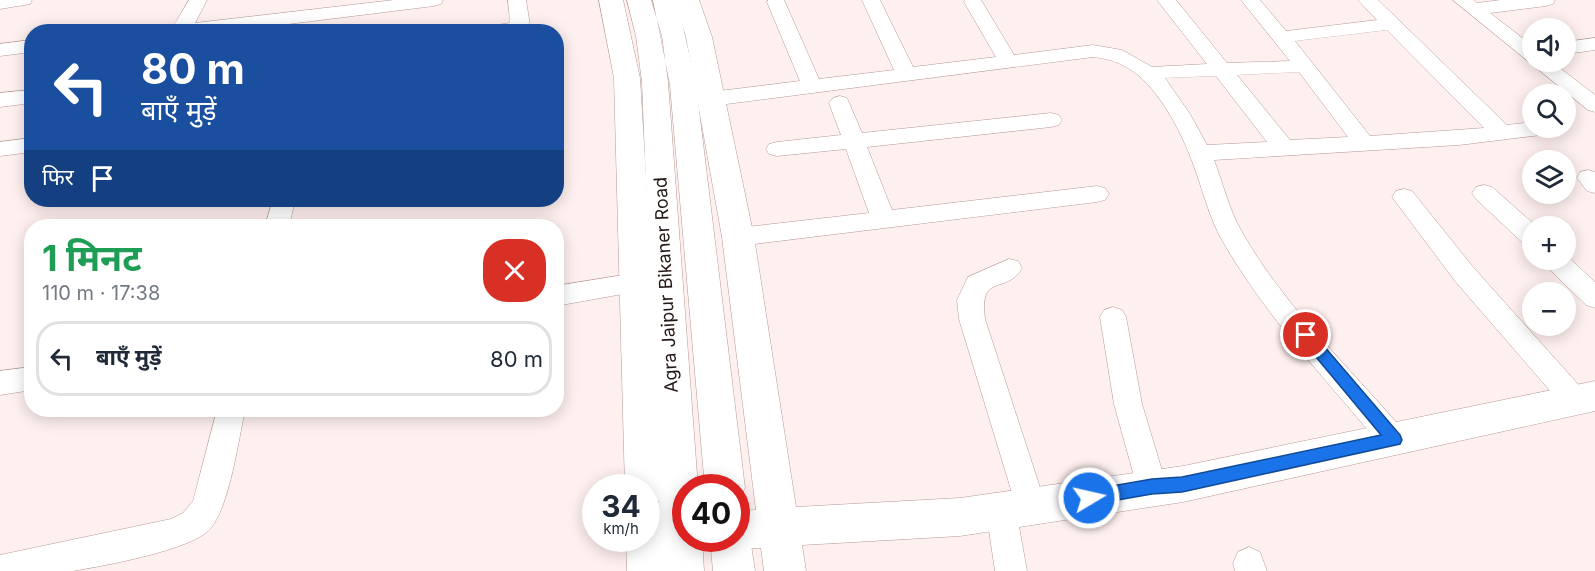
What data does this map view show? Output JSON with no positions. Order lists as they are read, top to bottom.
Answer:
{
  "streets": {
    "main road": ["Agra Jaipur Bikaner Road"]
  },
  "page": {
    "map_buttons": ["+", "−"],
    "turn": ["80 m", "बाएँ मुड़ें"],
    "then": "फिर",
    "heading": ["1 मिनट", "110 m · 17:38"],
    "list": [
      {
        "name": "बाएँ मुड़ें",
        "value": "80 m"
      }
    ],
    "speed": "34 km/h",
    "limit": "40"
  }
}
